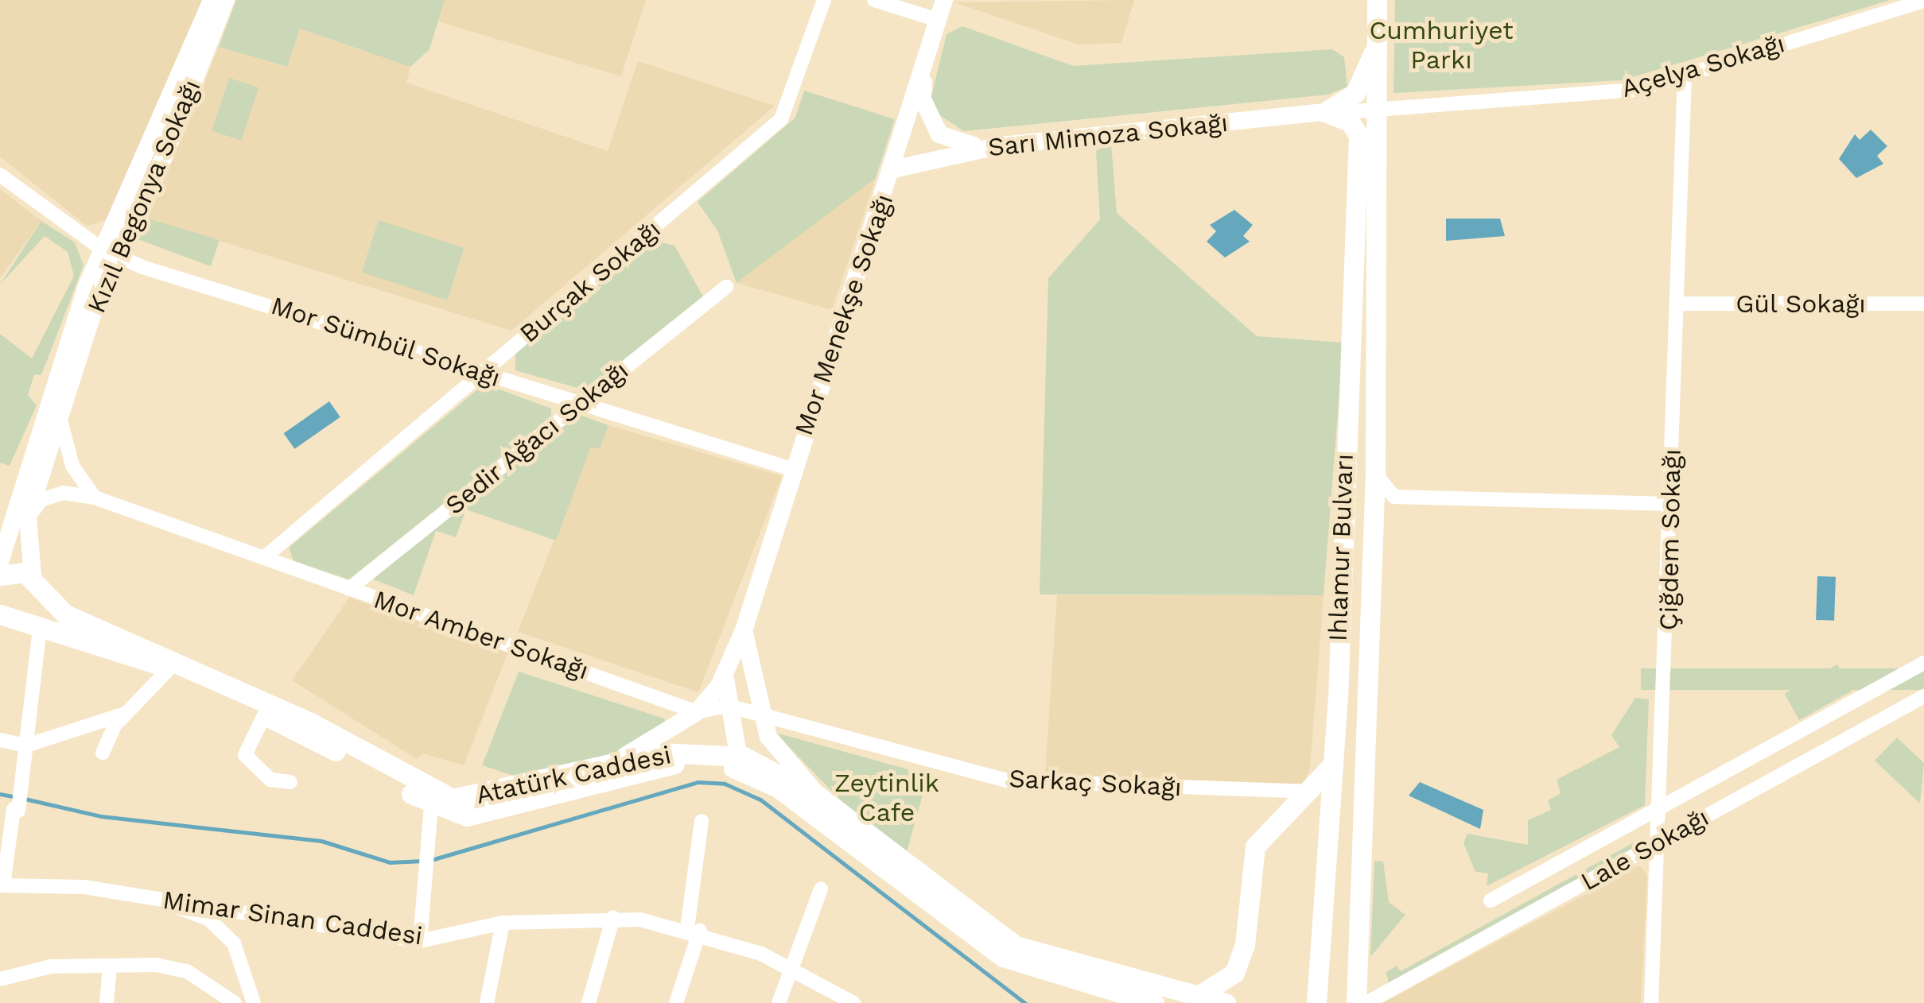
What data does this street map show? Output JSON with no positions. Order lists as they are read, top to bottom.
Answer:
{
  "streets": {
    "main road": ["Ihlamur Bulvarı", "Atatürk Caddesi"],
    "street": [
      "Açelya Sokağı",
      "Sarı Mimoza Sokağı",
      "Kızıl Begonya Sokağı",
      "Burçak Sokağı",
      "Gül Sokağı",
      "Mor Menekşe Sokağı",
      "Mor Sümbül Sokağı",
      "Sedir Ağacı Sokağı",
      "Çiğdem Sokağı",
      "Mor Amber Sokağı",
      "Sarkaç Sokağı",
      "Lale Sokağı",
      "Mimar Sinan Caddesi"
    ]
  },
  "crossings": [
    ["Açelya Sokağı", "Sarı Mimoza Sokağı"],
    ["Açelya Sokağı", "Çiğdem Sokağı"],
    ["Açelya Sokağı", "Ihlamur Bulvarı"],
    ["Sarı Mimoza Sokağı", "Mor Menekşe Sokağı"],
    ["Sarı Mimoza Sokağı", "Ihlamur Bulvarı"],
    ["Kızıl Begonya Sokağı", "Mor Sümbül Sokağı"],
    ["Kızıl Begonya Sokağı", "Mor Amber Sokağı"],
    ["Kızıl Begonya Sokağı", "Atatürk Caddesi"],
    ["Burçak Sokağı", "Mor Sümbül Sokağı"],
    ["Burçak Sokağı", "Mor Amber Sokağı"],
    ["Gül Sokağı", "Çiğdem Sokağı"],
    ["Mor Menekşe Sokağı", "Mor Sümbül Sokağı"],
    ["Mor Menekşe Sokağı", "Mor Amber Sokağı"],
    ["Mor Menekşe Sokağı", "Sarkaç Sokağı"],
    ["Mor Sümbül Sokağı", "Sedir Ağacı Sokağı"],
    ["Sedir Ağacı Sokağı", "Mor Amber Sokağı"],
    ["Çiğdem Sokağı", "Ihlamur Bulvarı"],
    ["Çiğdem Sokağı", "Lale Sokağı"],
    ["Mor Amber Sokağı", "Sarkaç Sokağı"]
  ],
  "parks": ["Cumhuriyet Parkı", "Zeytinlik Cafe"]
}
